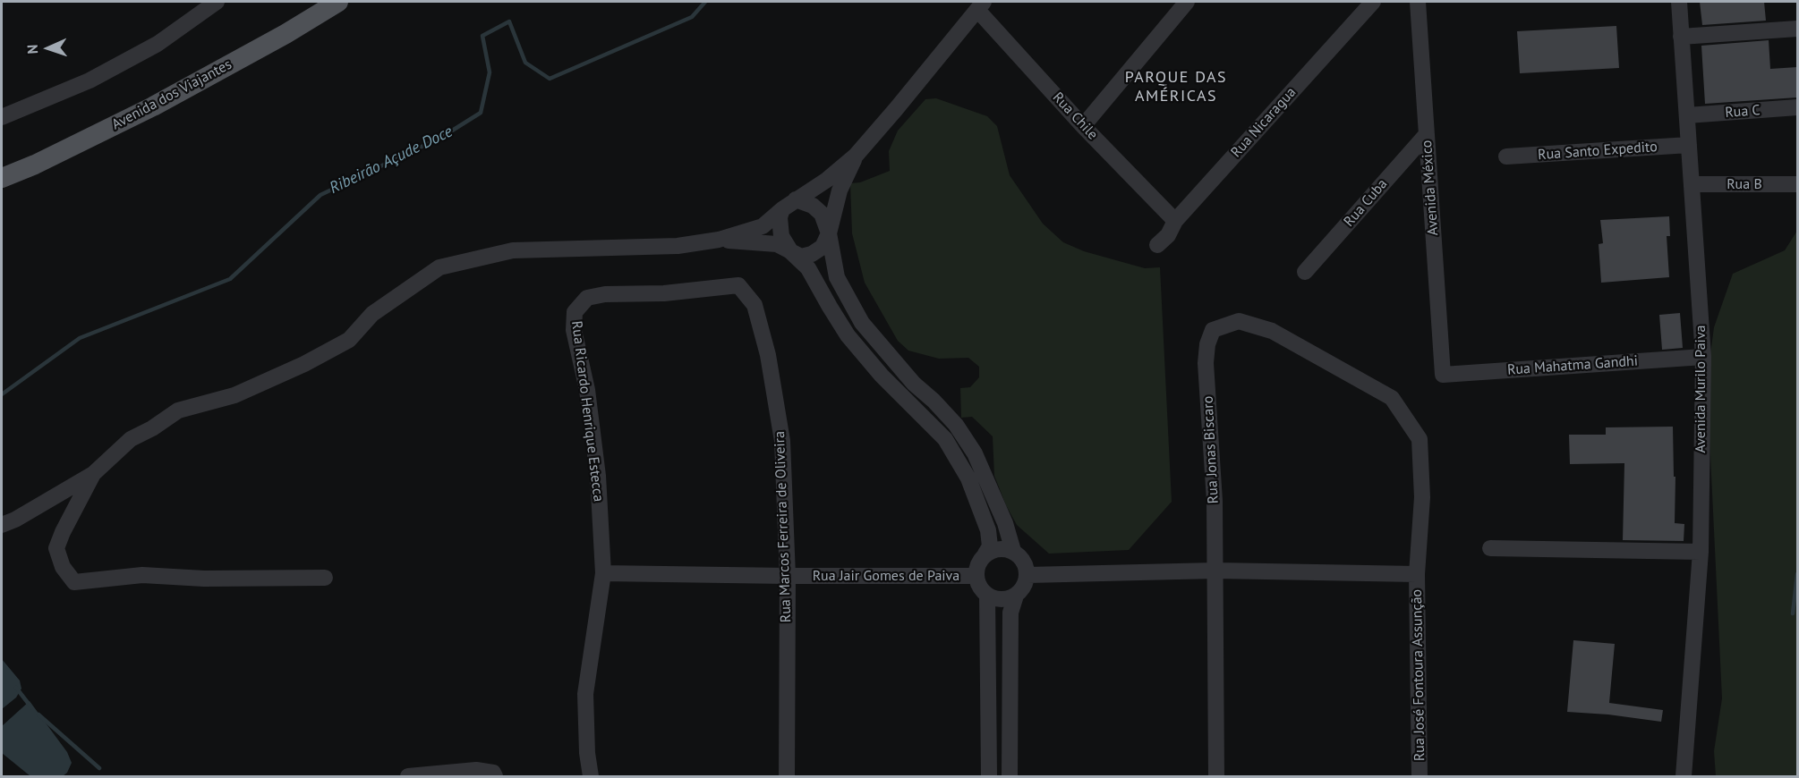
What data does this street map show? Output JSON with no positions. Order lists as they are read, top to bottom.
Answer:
{
  "streets": {
    "main road": ["Avenida dos Viajantes"],
    "street": [
      "Rua C",
      "Rua Chile",
      "Rua Nicaragua",
      "Rua Santo Expedito",
      "Rua B",
      "Avenida México",
      "Rua Cuba",
      "Rua Mahatma Gandhi",
      "Avenida Murilo Paiva",
      "Rua Ricardo Henrique Estecca",
      "Rua Jonas Biscaro",
      "Rua Marcos Ferreira de Oliveira",
      "Rua Jair Gomes de Paiva",
      "Rua José Fontoura Assunção"
    ]
  },
  "crossings": [
    ["Rua C", "Avenida Murilo Paiva"],
    ["Rua Chile", "Rua Nicaragua"],
    ["Rua Santo Expedito", "Avenida Murilo Paiva"],
    ["Rua B", "Avenida Murilo Paiva"],
    ["Avenida México", "Rua Cuba"],
    ["Avenida México", "Rua Mahatma Gandhi"],
    ["Rua Mahatma Gandhi", "Avenida Murilo Paiva"],
    ["Rua Ricardo Henrique Estecca", "Rua Marcos Ferreira de Oliveira"],
    ["Rua Ricardo Henrique Estecca", "Rua Jair Gomes de Paiva"],
    ["Rua Jonas Biscaro", "Rua José Fontoura Assunção"],
    ["Rua Marcos Ferreira de Oliveira", "Rua Jair Gomes de Paiva"]
  ],
  "districts": ["PARQUE DAS AMÉRICAS"],
  "water": ["Ribeirão Açude Doce"],
  "north": "left"
}
